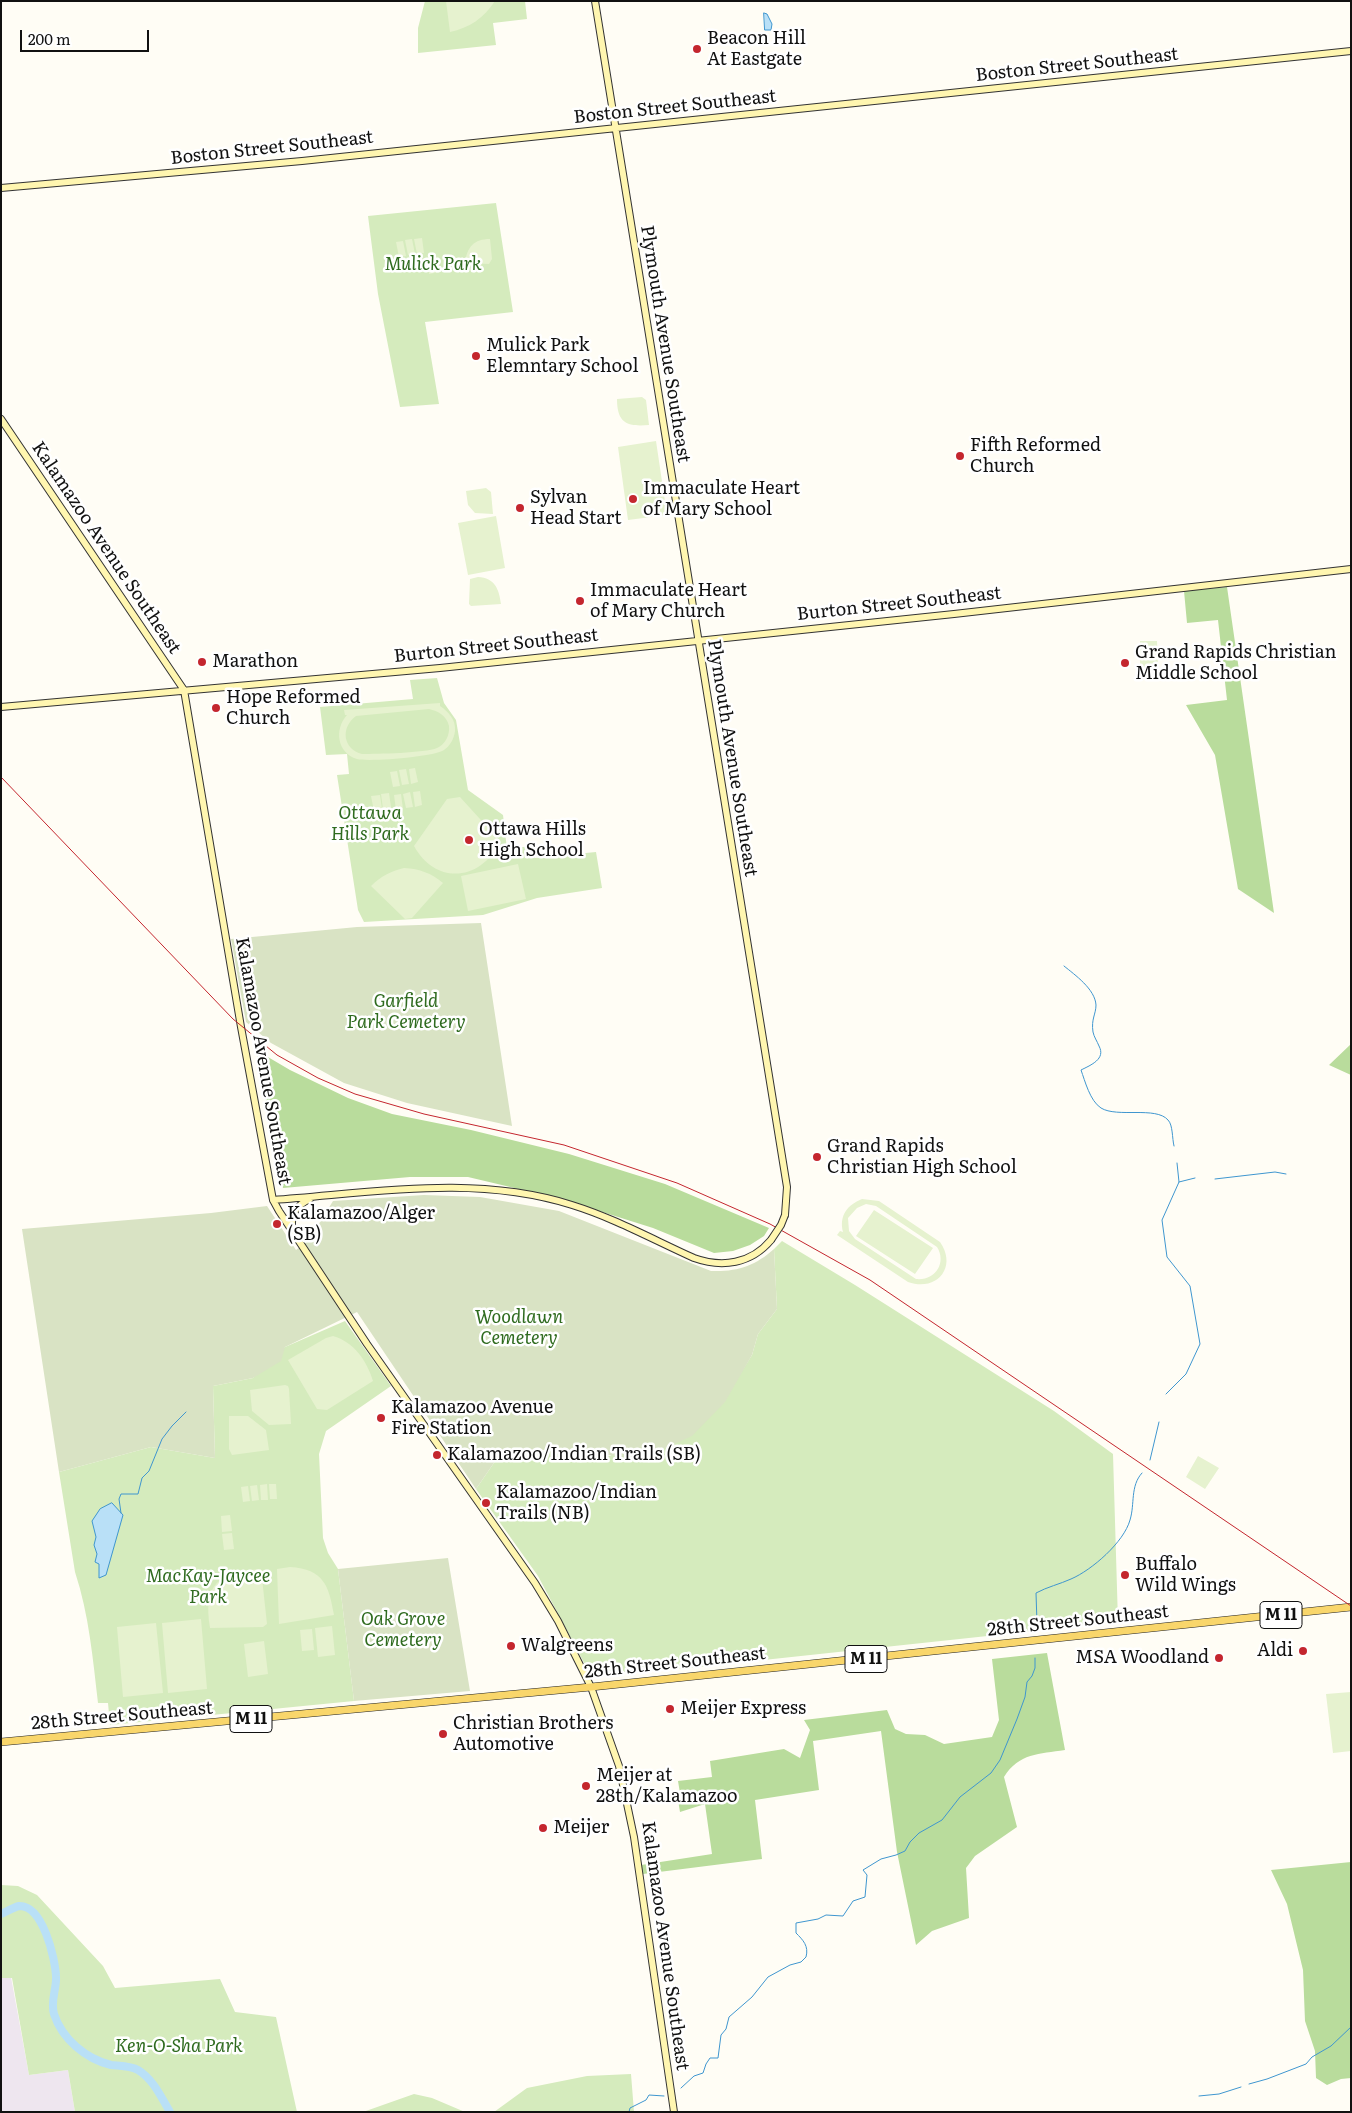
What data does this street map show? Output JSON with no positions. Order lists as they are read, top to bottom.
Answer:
{
  "streets": {
    "main road": [
      "Boston Street Southeast",
      "Plymouth Avenue Southeast",
      "Kalamazoo Avenue Southeast",
      "Burton Street Southeast",
      "M 11",
      "28th Street Southeast"
    ]
  },
  "crossings": [
    ["Boston Street Southeast", "Plymouth Avenue Southeast"],
    ["Plymouth Avenue Southeast", "Burton Street Southeast"],
    ["Kalamazoo Avenue Southeast", "Burton Street Southeast"],
    ["Kalamazoo Avenue Southeast", "28th Street Southeast"]
  ],
  "parks": [
    "Mulick Park",
    "Ottawa Hills Park",
    "Garfield Park Cemetery",
    "Woodlawn Cemetery",
    "MacKay-Jaycee Park",
    "Oak Grove Cemetery",
    "Ken-O-Sha Park"
  ],
  "places": [
    "Beacon Hill At Eastgate",
    "Mulick Park Elemntary School",
    "Fifth Reformed Church",
    "Immaculate Heart of Mary School",
    "Sylvan Head Start",
    "Immaculate Heart of Mary Church",
    "Marathon",
    "Grand Rapids Christian Middle School",
    "Hope Reformed Church",
    "Ottawa Hills High School",
    "Grand Rapids Christian High School",
    "Kalamazoo/Alger (SB)",
    "Kalamazoo Avenue Fire Station",
    "Kalamazoo/Indian Trails (SB)",
    "Kalamazoo/Indian Trails (NB)",
    "Buffalo Wild Wings",
    "Walgreens",
    "Aldi",
    "MSA Woodland",
    "Meijer Express",
    "Christian Brothers Automotive",
    "Meijer at 28th/Kalamazoo",
    "Meijer"
  ],
  "scale_bar": "200 m"
}
